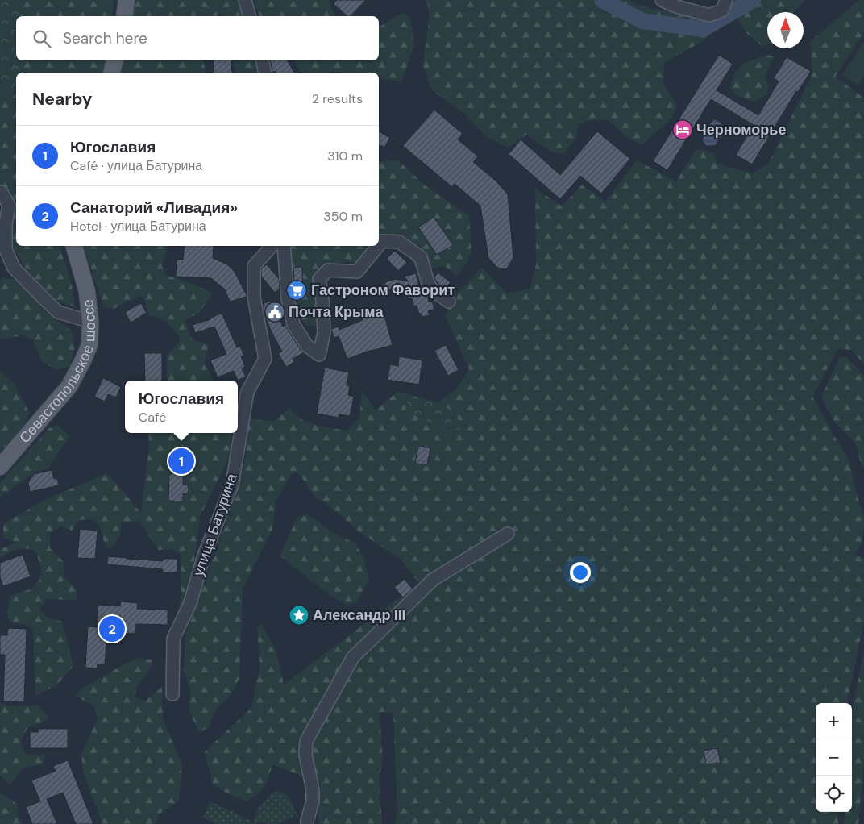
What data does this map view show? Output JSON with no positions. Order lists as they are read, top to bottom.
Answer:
{
  "streets": {
    "main road": ["Севастопольское шоссе"],
    "street": ["улица Батурина"]
  },
  "places": {
    "hotel": ["Черноморье"],
    "supermarket": ["Гастроном Фаворит"],
    "public building": ["Почта Крыма"],
    "place": ["Александр III"]
  },
  "north": "top",
  "page": {
    "search": "Search here",
    "heading": ["Nearby", "2 results"],
    "list": [
      {
        "mark": "1",
        "name": "Югославия",
        "note": "Café · улица Батурина",
        "value": "310 m"
      },
      {
        "mark": "2",
        "name": "Санаторий «Ливадия»",
        "note": "Hotel · улица Батурина",
        "value": "350 m"
      }
    ],
    "popup": ["Югославия", "Café"],
    "pins": ["1", "2"],
    "map_buttons": ["+", "−"]
  }
}
